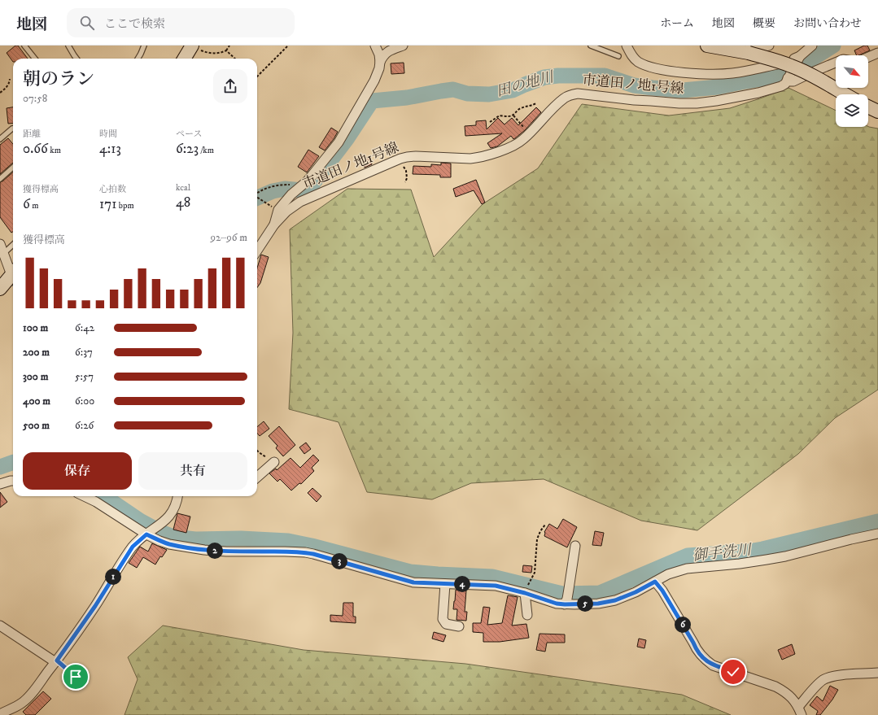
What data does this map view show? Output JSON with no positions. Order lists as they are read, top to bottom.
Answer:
{
  "streets": {
    "street": ["市道田ノ地1号線"]
  },
  "water": ["田の地川", "御手洗川"],
  "north": "bottom right",
  "page": {
    "header": "地図",
    "search": "ここで検索",
    "nav": [
      "ホーム",
      "地図",
      "概要",
      "お問い合わせ"
    ],
    "heading": ["朝のラン", "07:58"],
    "stats": [
      ["距離", "0.66 km"],
      ["時間", "4:13"],
      ["ペース", "6:23 /km"],
      ["獲得標高", "6 m"],
      ["心拍数", "171 bpm"],
      ["kcal", "48"]
    ],
    "chart": ["獲得標高", "92–96 m"],
    "list": [
      {
        "name": "100 m",
        "note": "6:42"
      },
      {
        "name": "200 m",
        "note": "6:37"
      },
      {
        "name": "300 m",
        "note": "5:57"
      },
      {
        "name": "400 m",
        "note": "6:00"
      },
      {
        "name": "500 m",
        "note": "6:26"
      }
    ],
    "buttons": ["保存", "共有"],
    "pins": [
      "2",
      "3",
      "1",
      "4",
      "5",
      "6"
    ]
  }
}
